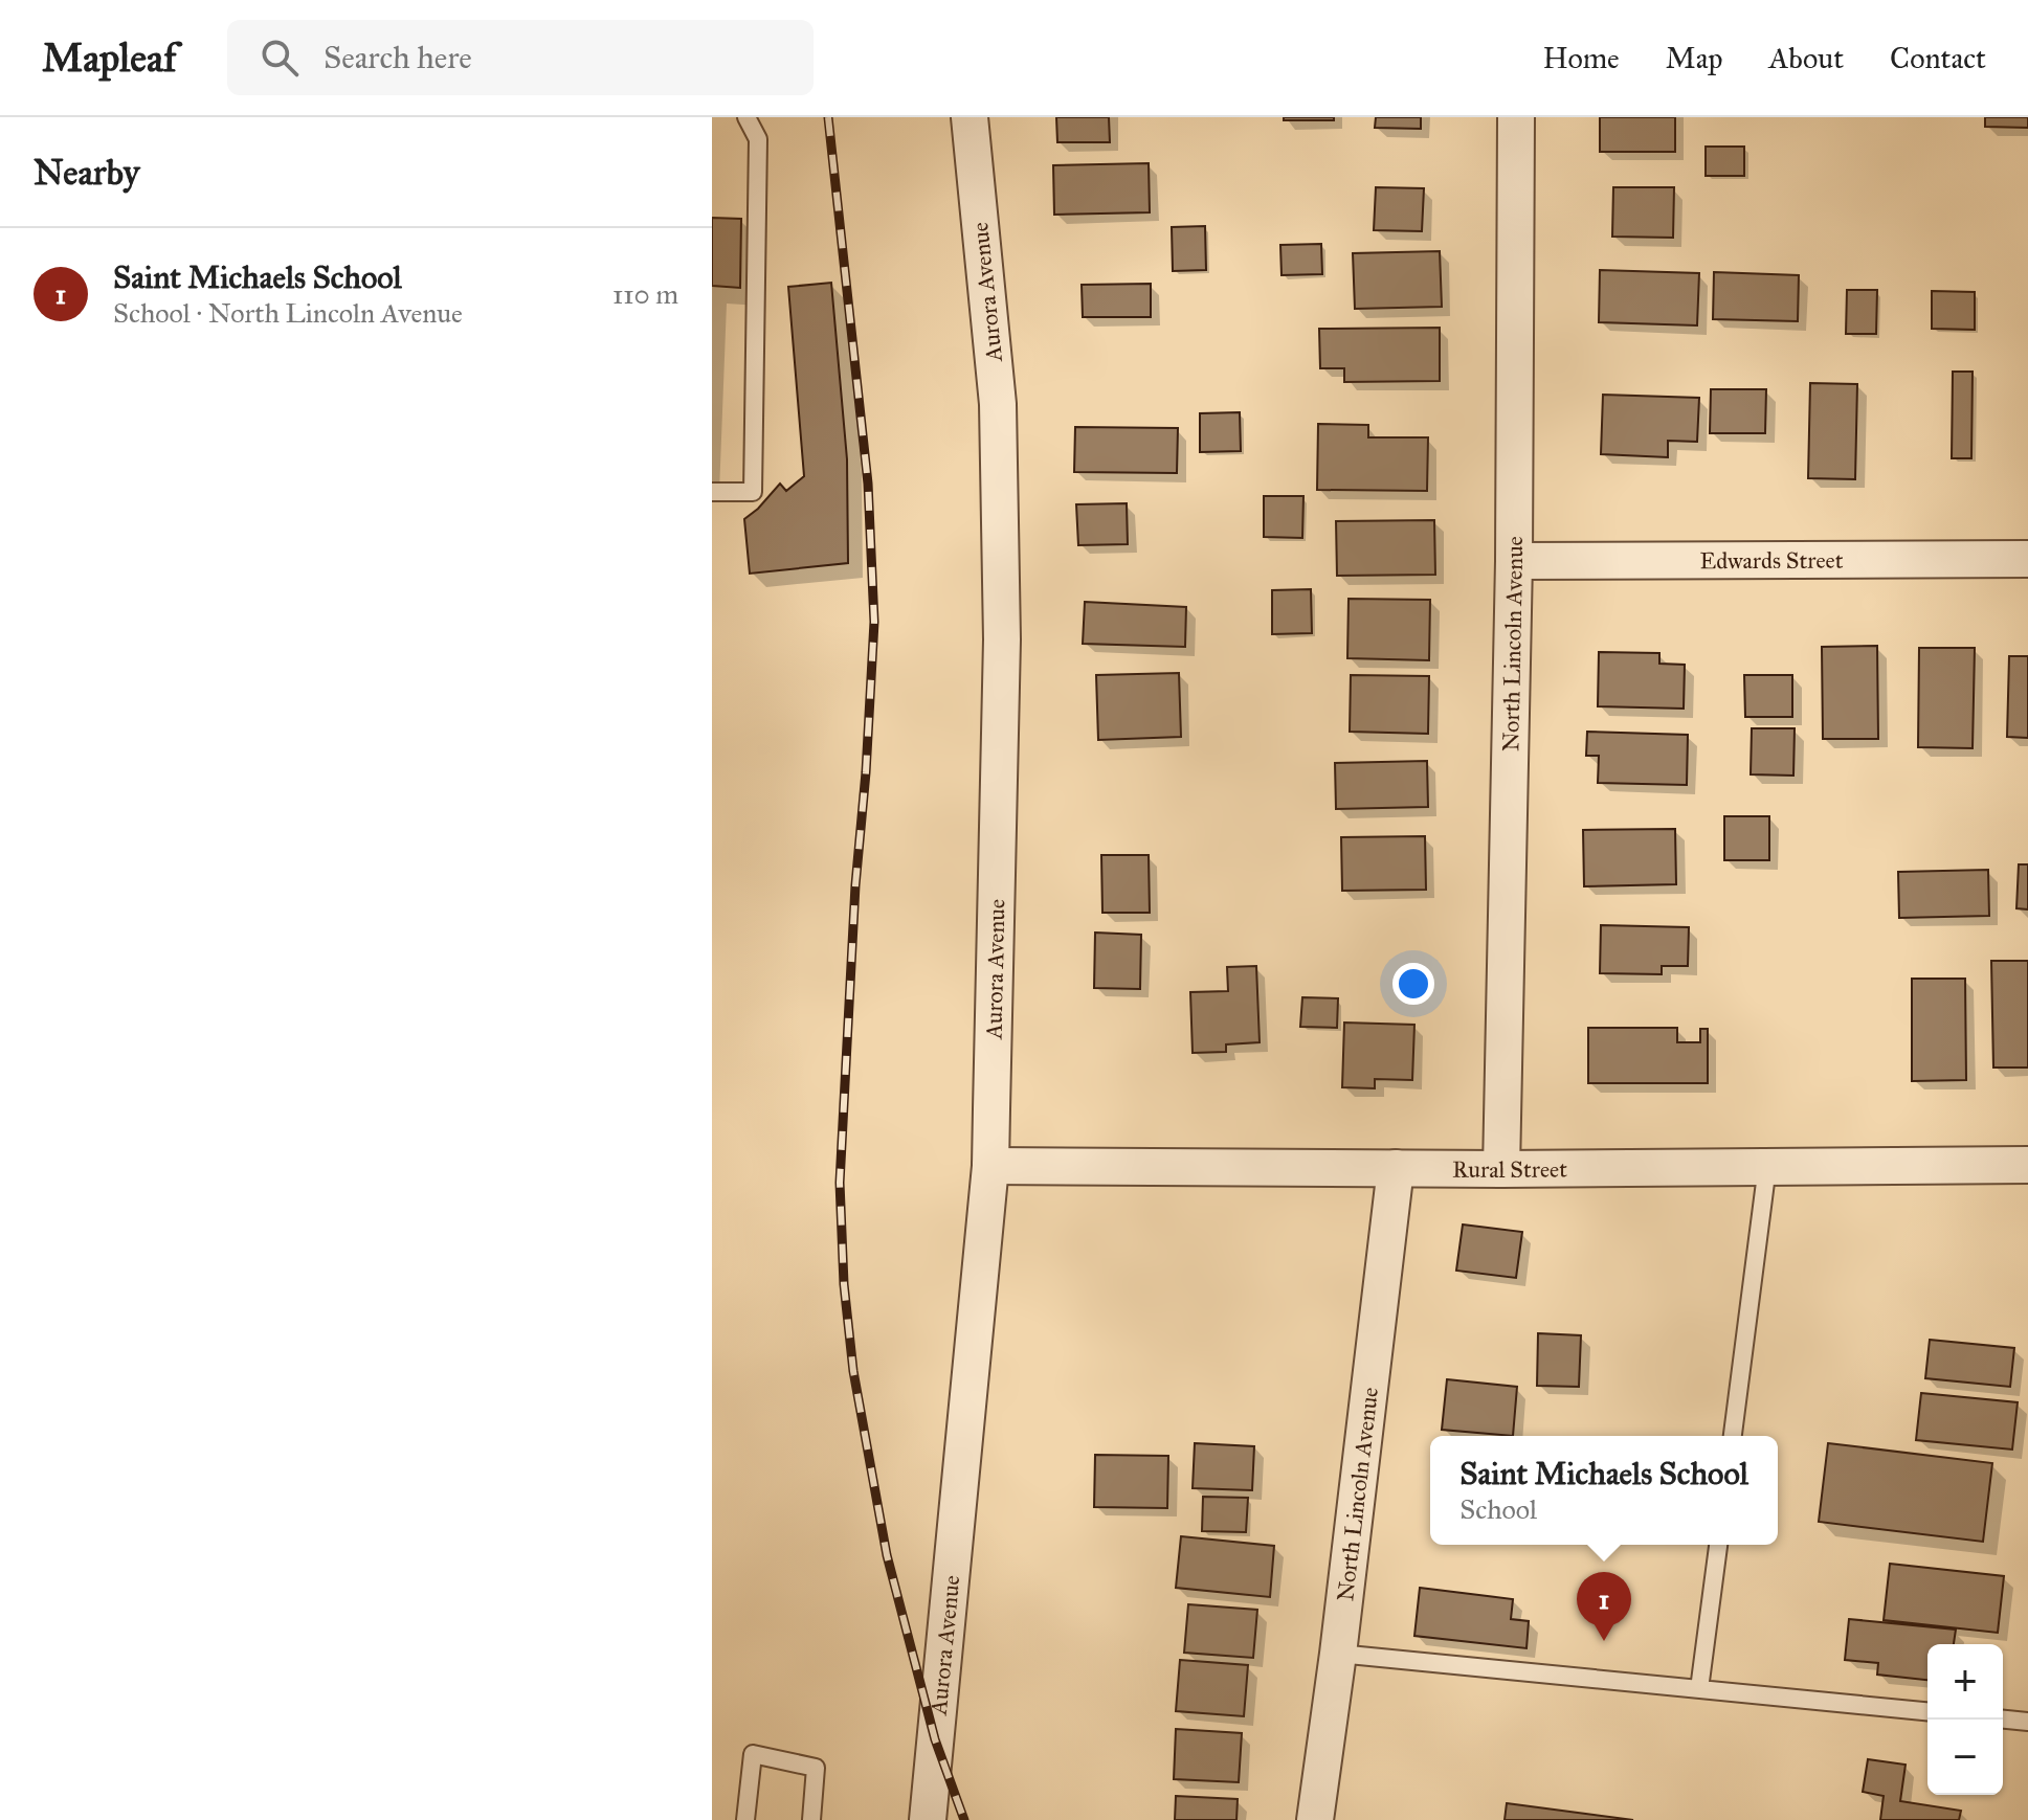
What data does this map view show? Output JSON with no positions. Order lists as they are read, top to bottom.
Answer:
{
  "streets": {
    "street": [
      "Aurora Avenue",
      "Edwards Street",
      "North Lincoln Avenue",
      "Rural Street"
    ]
  },
  "crossings": [
    ["Aurora Avenue", "Rural Street"],
    ["Edwards Street", "North Lincoln Avenue"],
    ["North Lincoln Avenue", "Rural Street"]
  ],
  "page": {
    "header": "Mapleaf",
    "search": "Search here",
    "nav": [
      "Home",
      "Map",
      "About",
      "Contact"
    ],
    "heading": "Nearby",
    "list": [
      {
        "mark": "1",
        "name": "Saint Michaels School",
        "note": "School · North Lincoln Avenue",
        "value": "110 m"
      }
    ],
    "popup": ["Saint Michaels School", "School"],
    "pins": "1",
    "map_buttons": ["+", "−"]
  }
}
